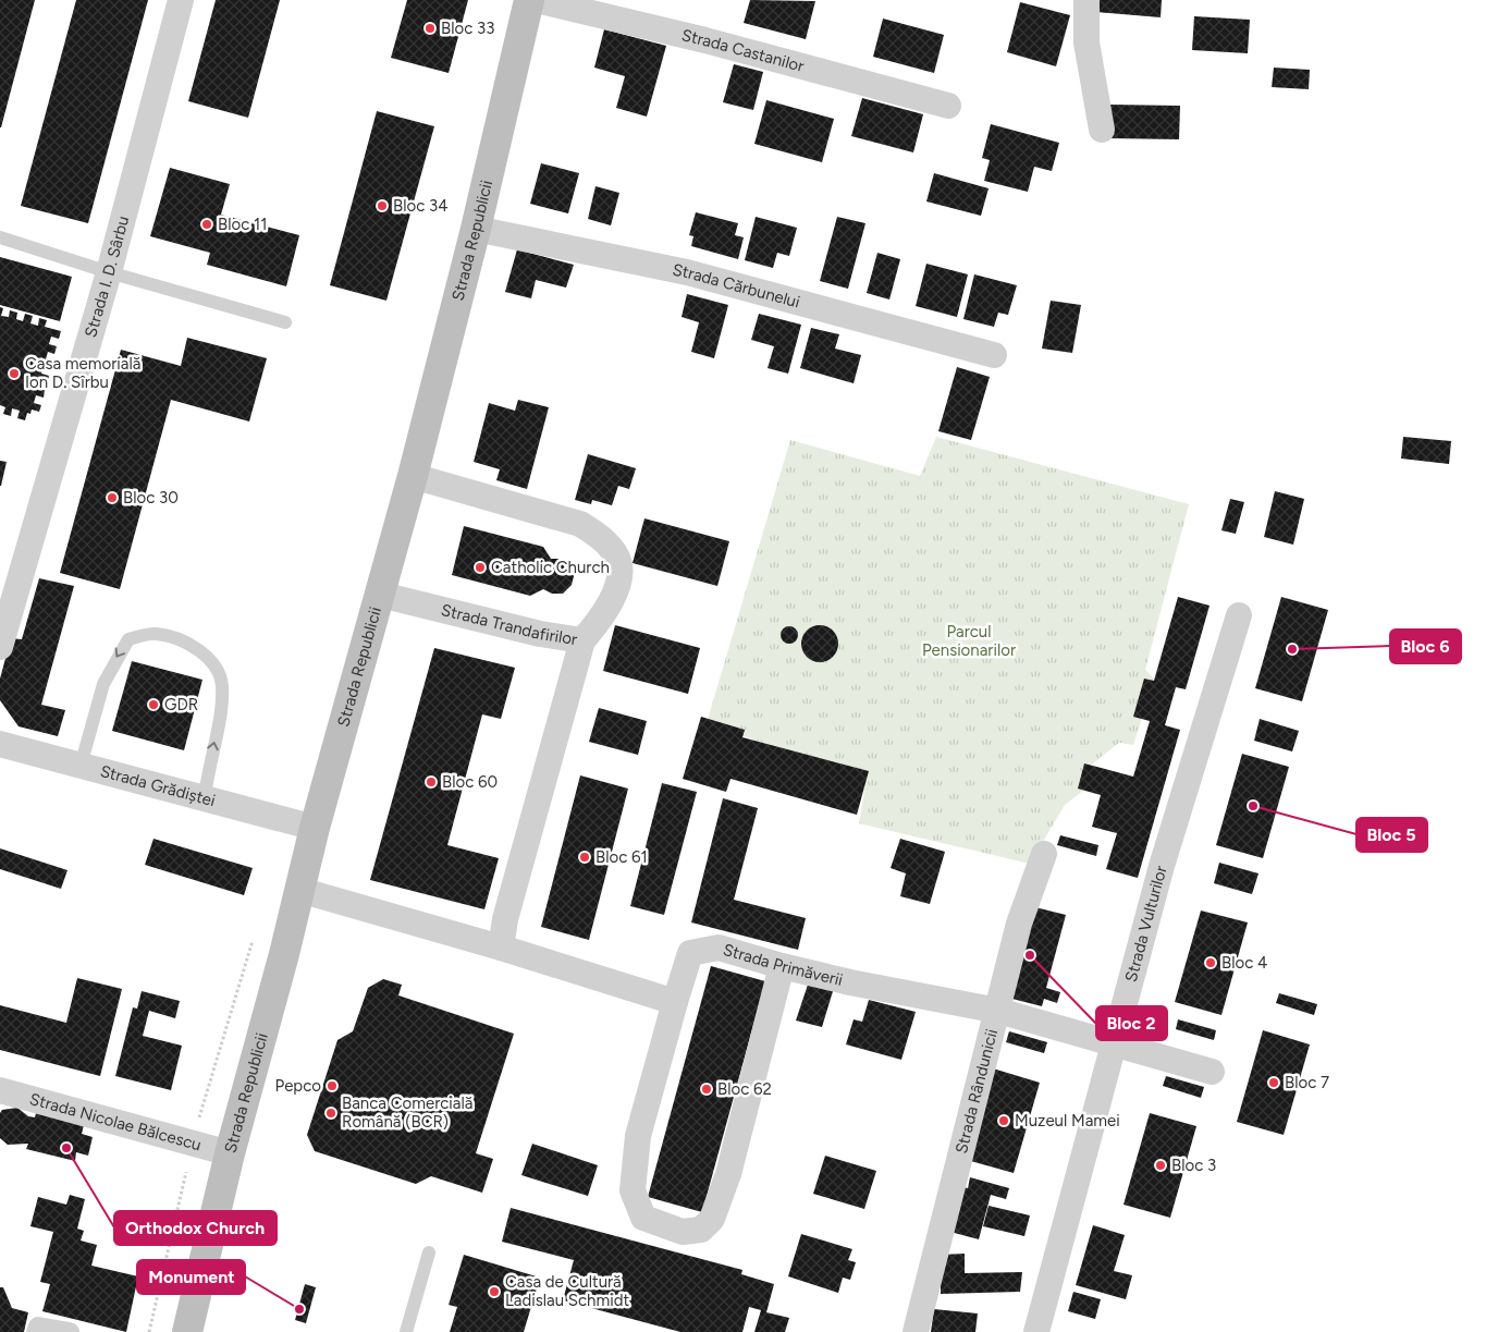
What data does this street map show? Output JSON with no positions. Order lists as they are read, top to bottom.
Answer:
{
  "streets": {
    "main road": ["Strada Republicii"],
    "street": [
      "Strada Castanilor",
      "Strada I. D. Sârbu",
      "Strada Cărbunelui",
      "Strada Trandafirilor",
      "Strada Grădiștei",
      "Strada Vulturilor",
      "Strada Primăverii",
      "Strada Rândunicii",
      "Strada Nicolae Bălcescu"
    ]
  },
  "crossings": [
    ["Strada Republicii", "Strada Cărbunelui"],
    ["Strada Republicii", "Strada Trandafirilor"],
    ["Strada Republicii", "Strada Grădiștei"],
    ["Strada Republicii", "Strada Nicolae Bălcescu"],
    ["Strada Vulturilor", "Strada Primăverii"],
    ["Strada Primăverii", "Strada Rândunicii"]
  ],
  "parks": ["Parcul Pensionarilor"],
  "places": [
    "Bloc 33",
    "Bloc 34",
    "Bloc 11",
    "Casa memorială Ion D. Sîrbu",
    "Bloc 30",
    "Catholic Church",
    "Bloc 6",
    "GDR",
    "Bloc 60",
    "Bloc 5",
    "Bloc 61",
    "Bloc 2",
    "Bloc 4",
    "Bloc 7",
    "Pepco",
    "Bloc 62",
    "Banca Comercială Română (BCR)",
    "Muzeul Mamei",
    "Orthodox Church",
    "Bloc 3",
    "Casa de Cultură Ladislau Schmidt",
    "Monument"
  ]
}
